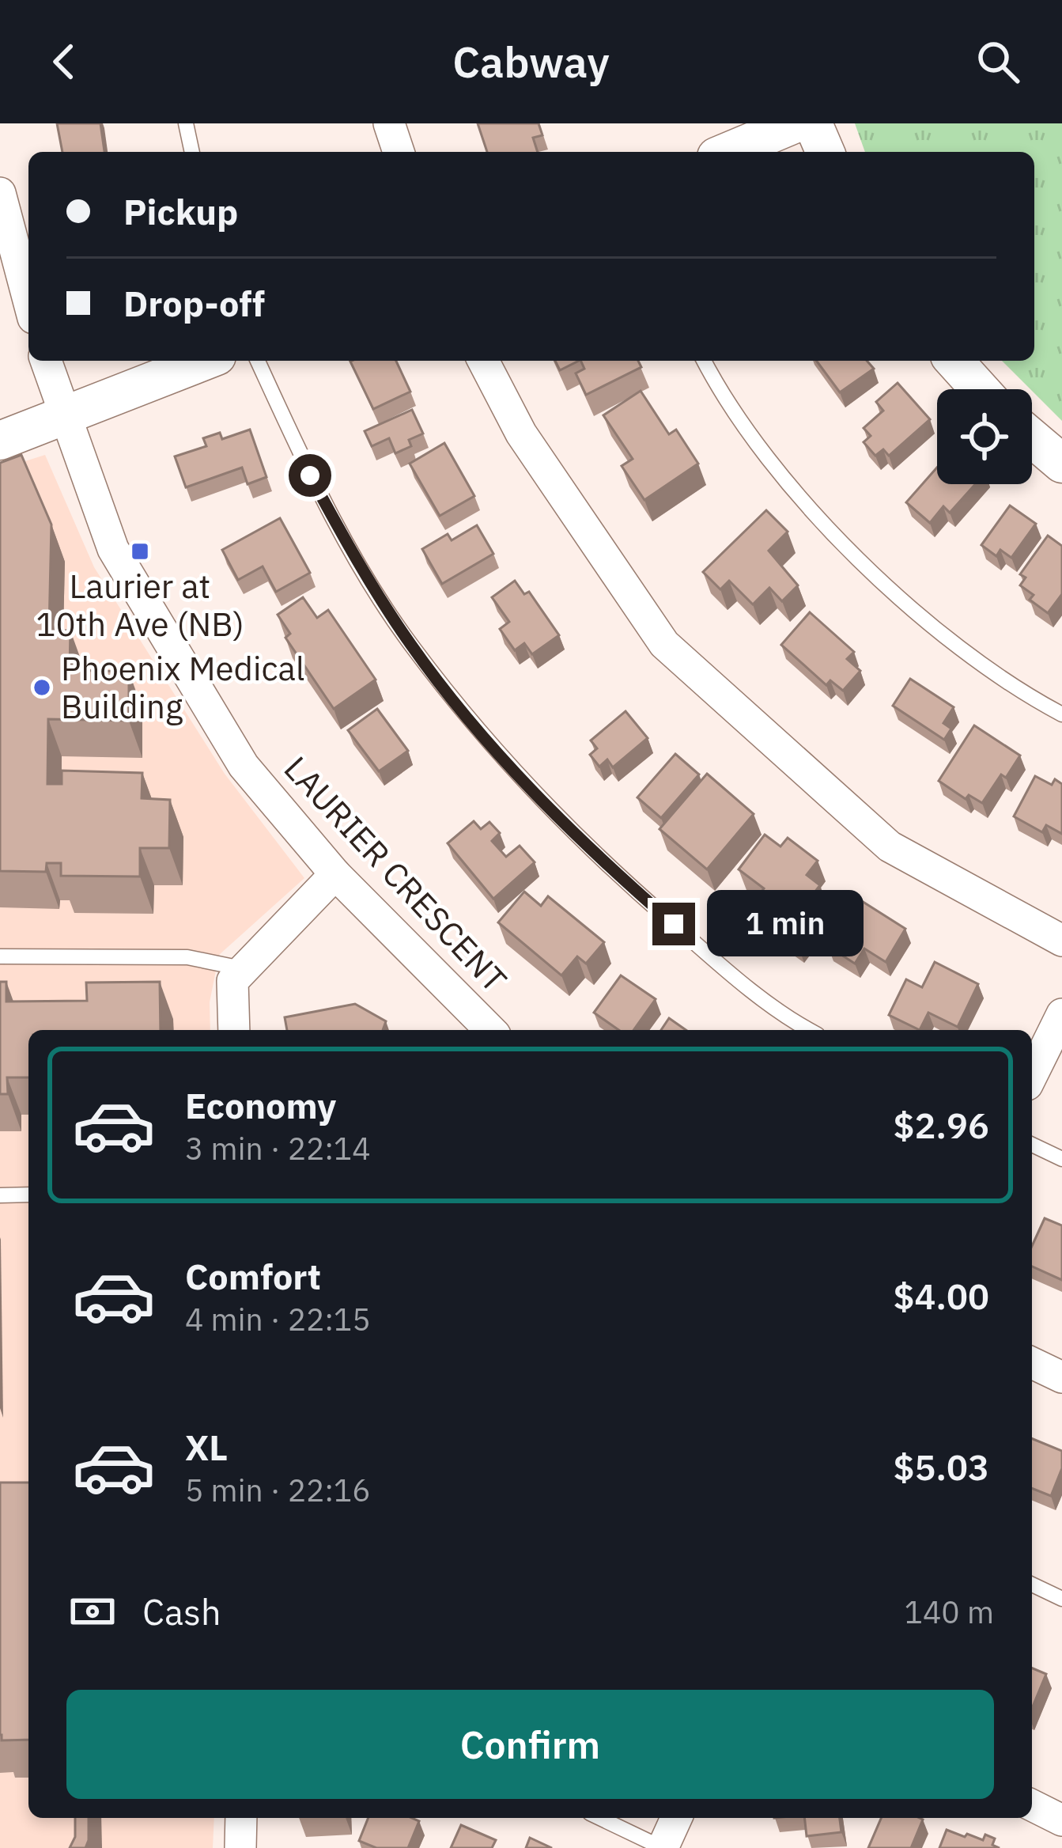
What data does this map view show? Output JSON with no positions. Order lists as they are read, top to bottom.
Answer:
{
  "streets": {
    "street": ["LAURIER CRESCENT"]
  },
  "places": {
    "transit": ["Laurier at 10th Ave (NB)"],
    "other": ["Phoenix Medical Building"]
  },
  "page": {
    "header": "Cabway",
    "banner": ["Pickup", "Drop-off"],
    "bubble": "1 min",
    "list": [
      {
        "name": "Economy",
        "note": "3 min · 22:14",
        "value": "$2.96"
      },
      {
        "name": "Comfort",
        "note": "4 min · 22:15",
        "value": "$4.00"
      },
      {
        "name": "XL",
        "note": "5 min · 22:16",
        "value": "$5.03"
      }
    ],
    "pay": ["Cash", "140 m"],
    "buttons": "Confirm"
  }
}
